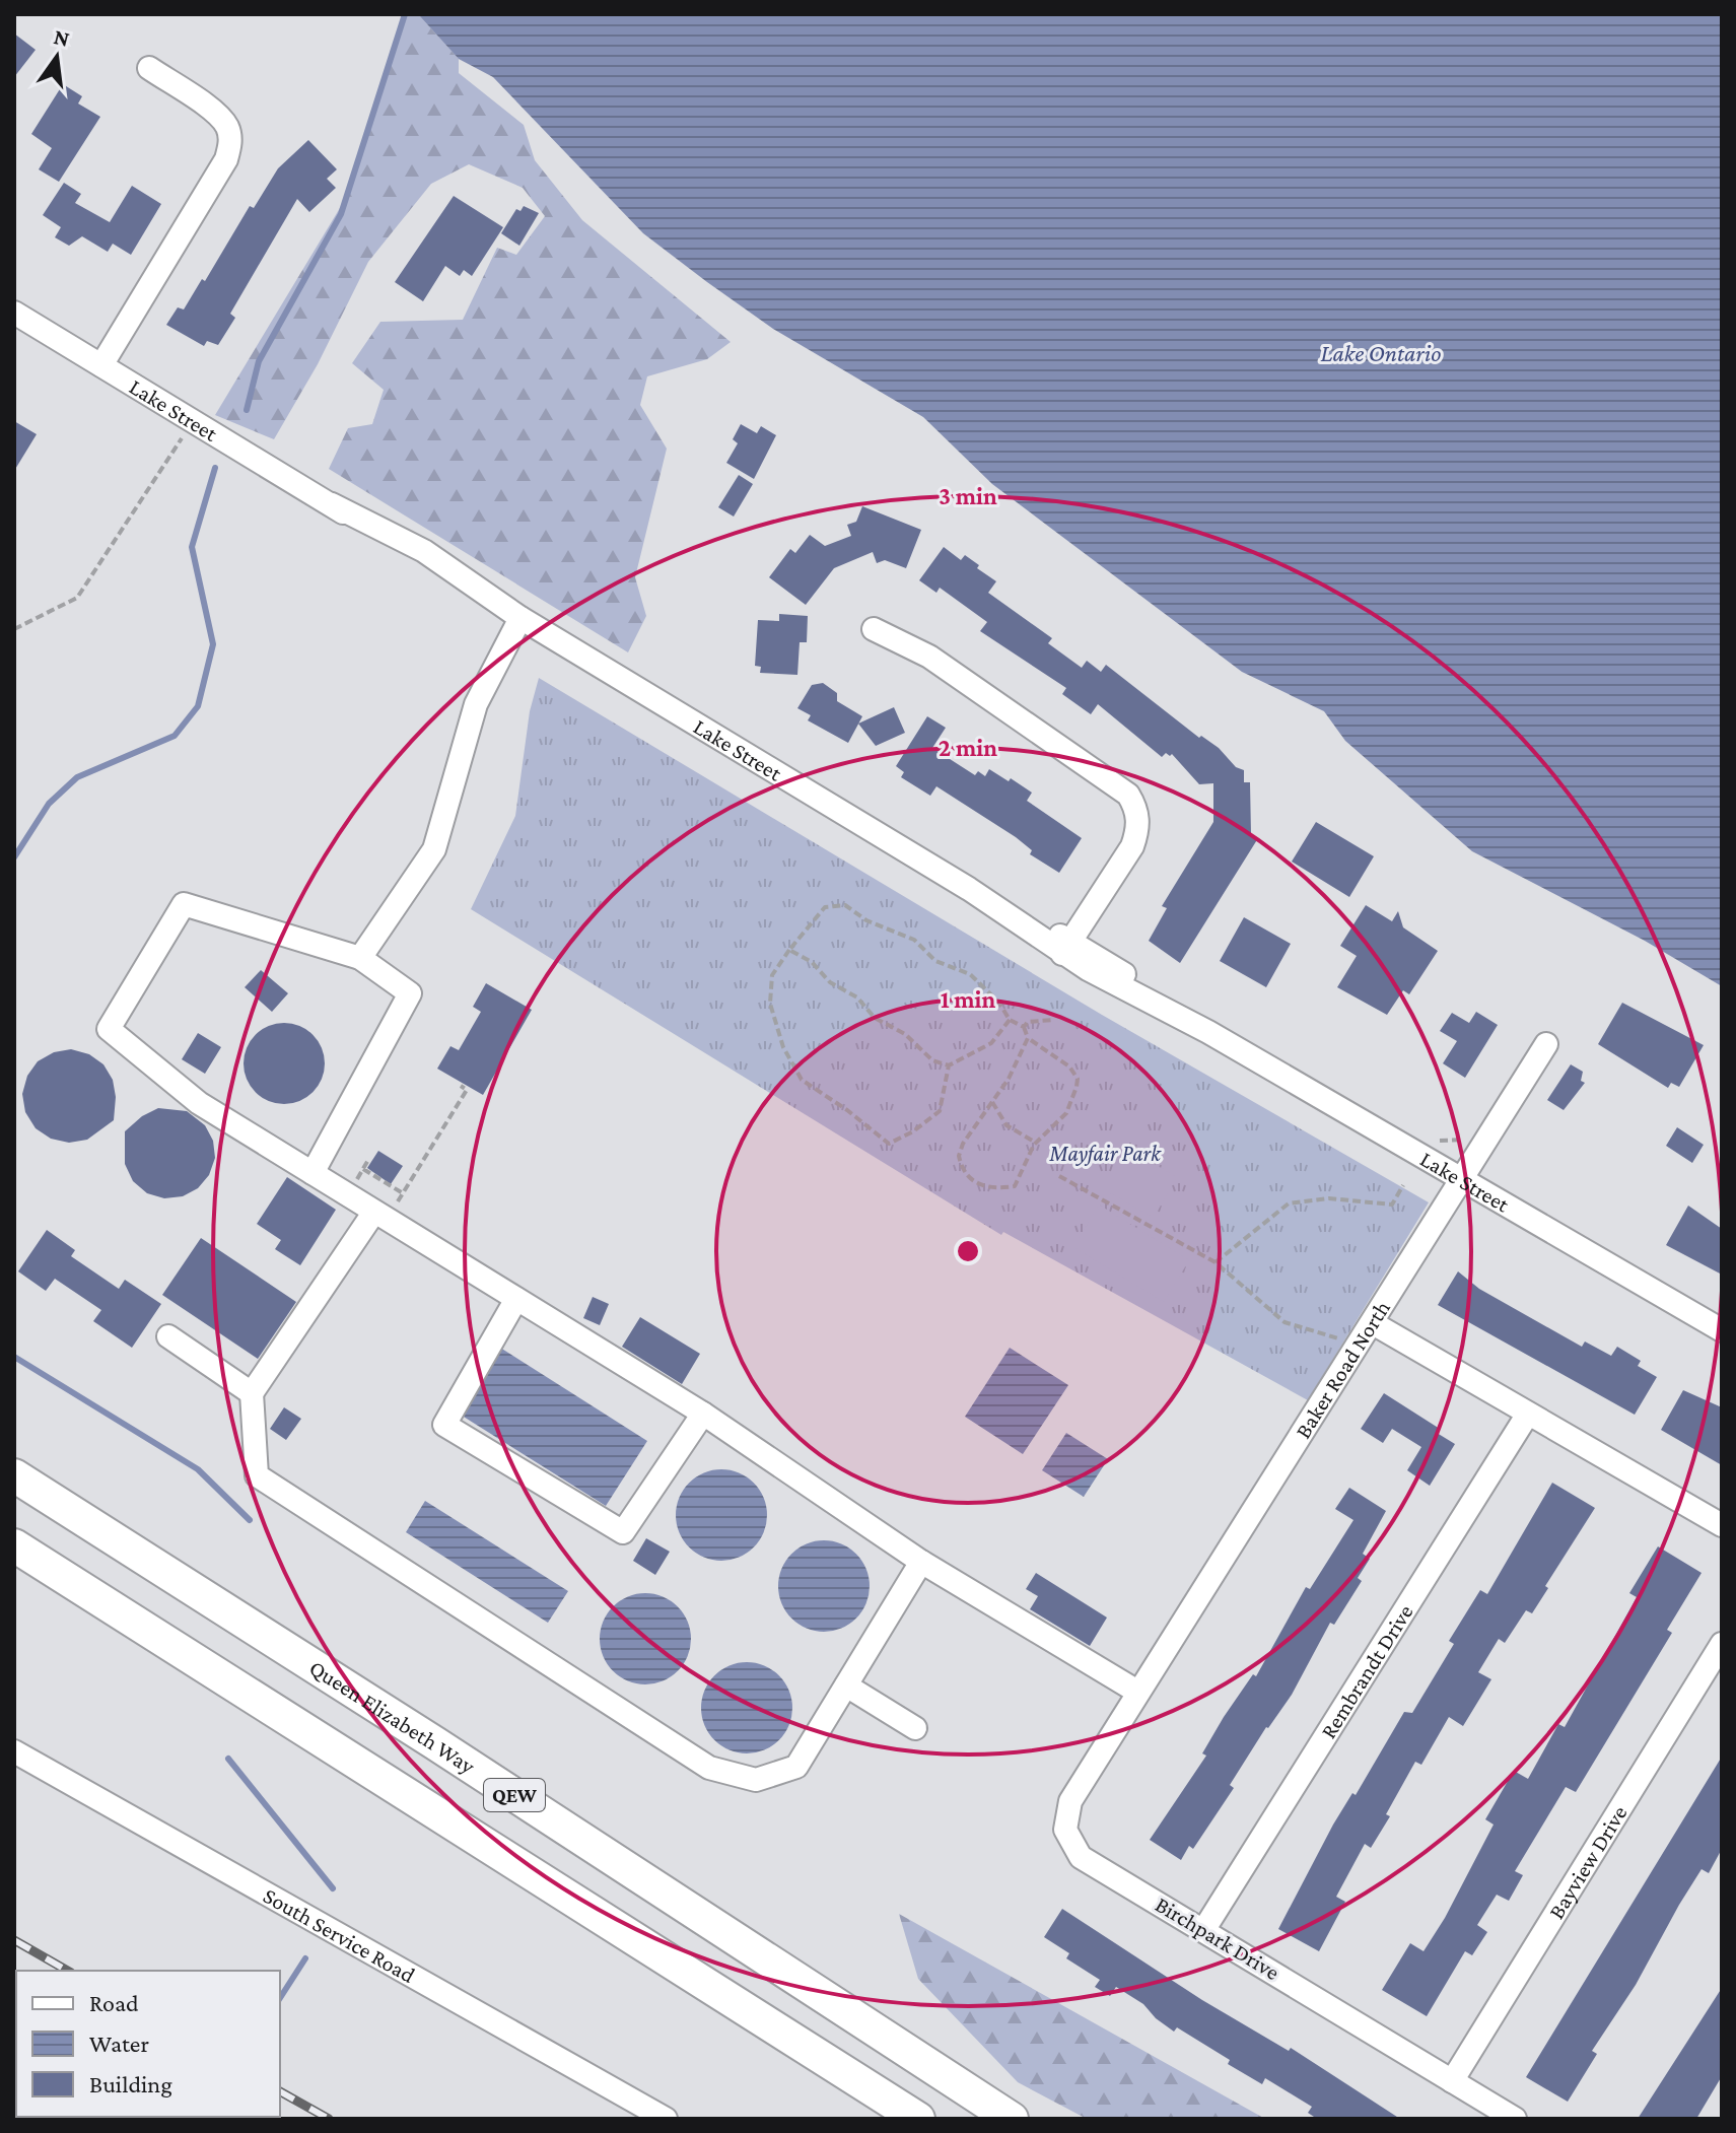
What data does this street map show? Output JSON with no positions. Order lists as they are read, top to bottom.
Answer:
{
  "streets": {
    "highway": ["Queen Elizabeth Way", "QEW"],
    "street": [
      "Lake Street",
      "Baker Road North",
      "Rembrandt Drive",
      "Bayview Drive",
      "South Service Road",
      "Birchpark Drive"
    ]
  },
  "crossings": [
    ["Lake Street", "Baker Road North"],
    ["Baker Road North", "Birchpark Drive"],
    ["Rembrandt Drive", "Birchpark Drive"],
    ["Bayview Drive", "Birchpark Drive"]
  ],
  "water": ["Lake Ontario"],
  "parks": ["Mayfair Park"],
  "legend": ["Road", "Water", "Building"],
  "north": "top",
  "rings": ["3 min", "2 min", "1 min"]
}
